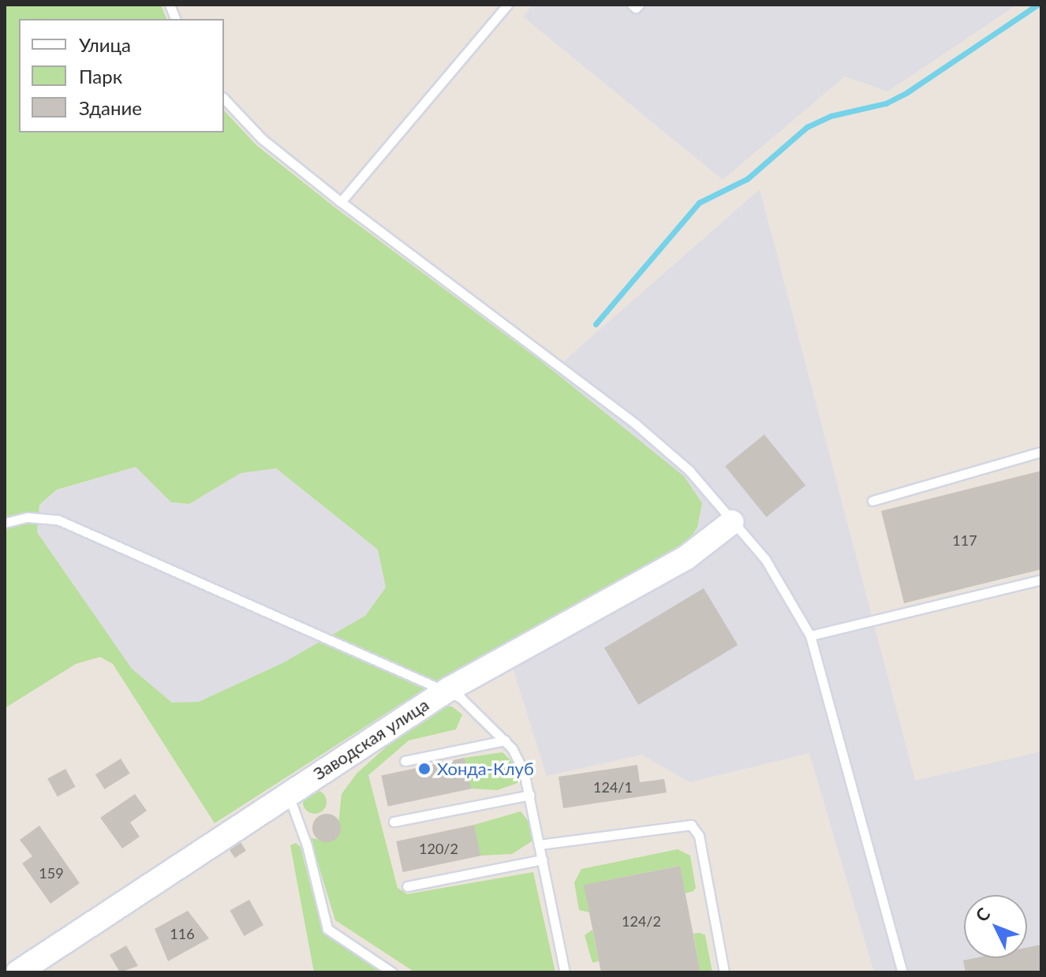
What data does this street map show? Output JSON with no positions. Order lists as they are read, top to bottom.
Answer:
{
  "streets": {
    "street": ["Заводская улица"]
  },
  "places": ["Хонда-Клуб"],
  "house_numbers": [
    "117",
    "124/1",
    "120/2",
    "159",
    "124/2",
    "116"
  ],
  "legend": ["Улица", "Парк", "Здание"],
  "north": "top left"
}
